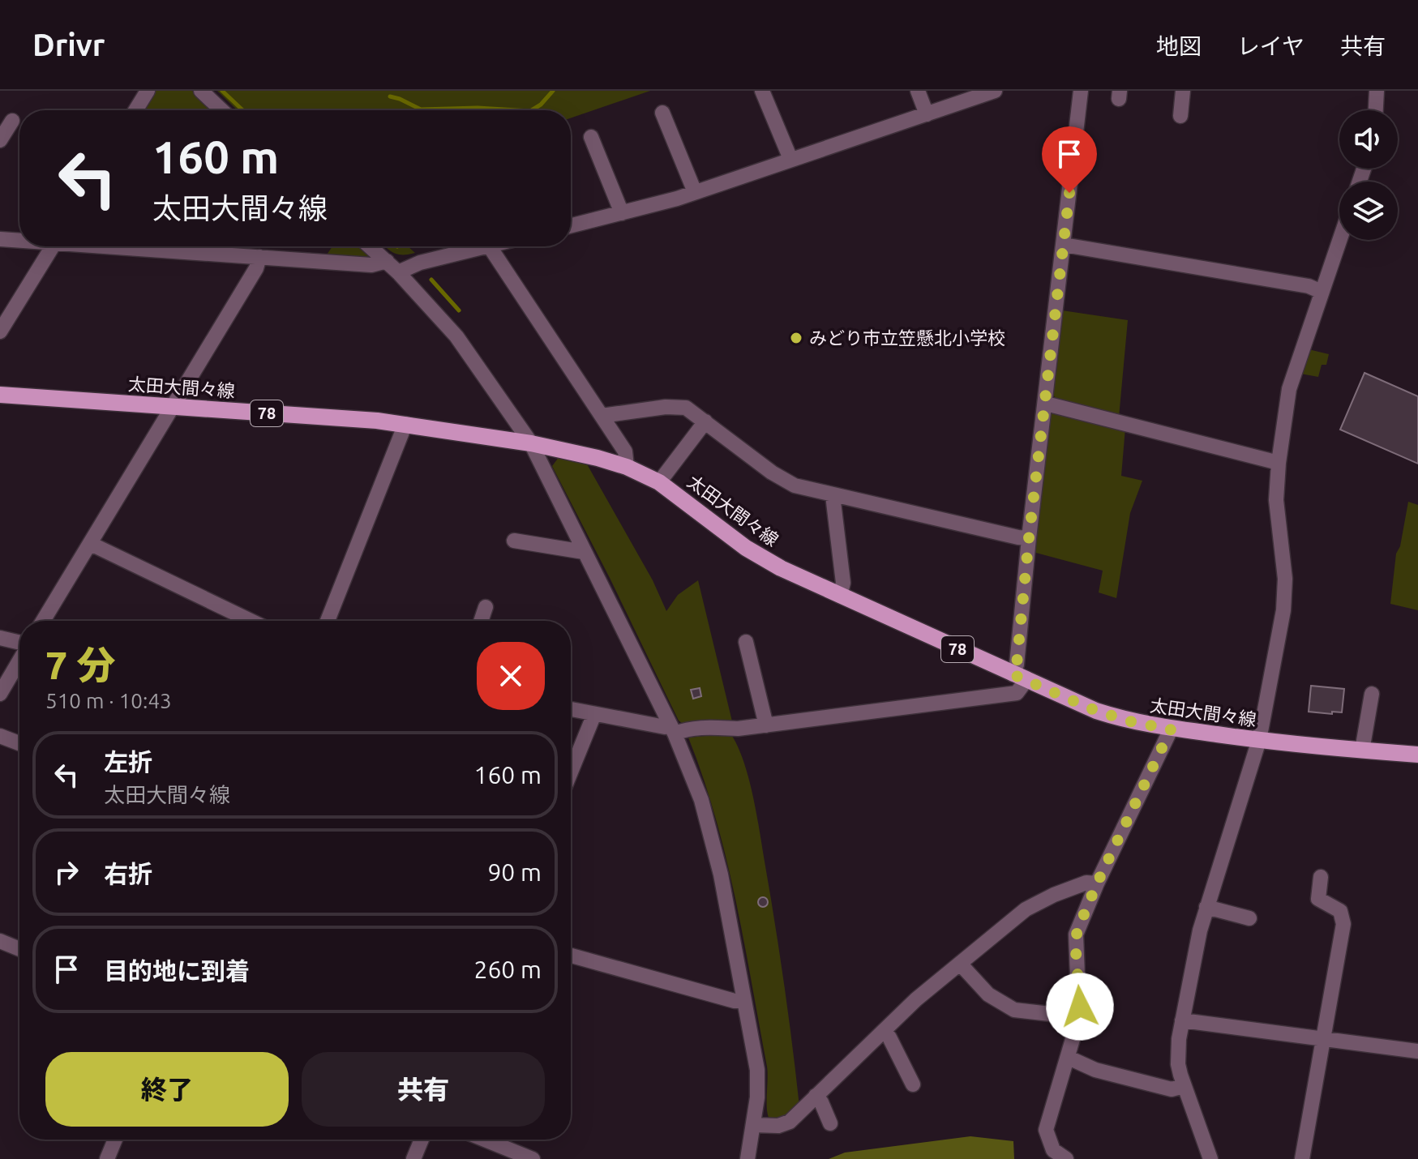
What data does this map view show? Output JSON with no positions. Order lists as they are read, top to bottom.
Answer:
{
  "streets": {
    "main road": ["太田大間々線", "78"]
  },
  "places": ["みどり市立笠懸北小学校"],
  "page": {
    "header": "Drivr",
    "nav": ["地図", "レイヤ", "共有"],
    "turn": ["160 m", "太田大間々線"],
    "heading": ["7 分", "510 m · 10:43"],
    "list": [
      {
        "name": "左折",
        "note": "太田大間々線",
        "value": "160 m"
      },
      {
        "name": "右折",
        "value": "90 m"
      },
      {
        "name": "目的地に到着",
        "value": "260 m"
      }
    ],
    "buttons": ["終了", "共有"]
  }
}
